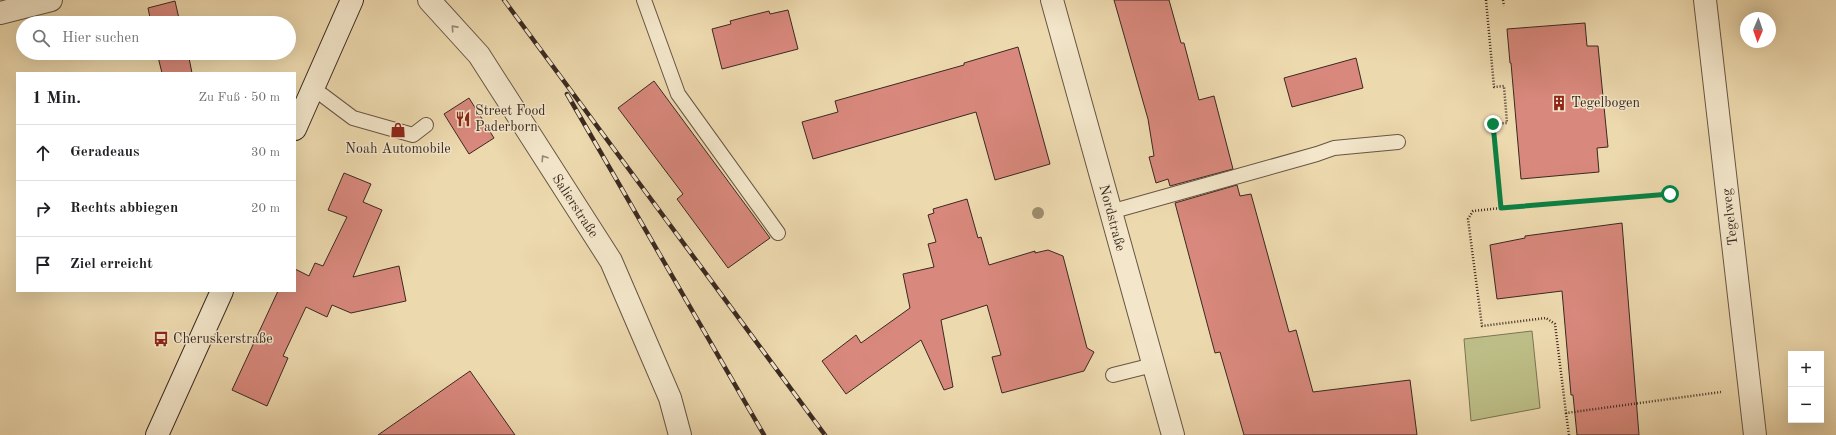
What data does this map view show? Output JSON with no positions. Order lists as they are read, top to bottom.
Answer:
{
  "streets": {
    "street": ["Salierstraße", "Tegelweg", "Nordstraße"]
  },
  "one_way": ["Salierstraße"],
  "places": {
    "building": ["Tegelbogen"],
    "restaurant": ["Street Food Paderborn"],
    "shop": ["Noah Automobile"],
    "bus stop": ["Cheruskerstraße"]
  },
  "north": "bottom",
  "page": {
    "search": "Hier suchen",
    "heading": ["1 Min.", "Zu Fuß · 50 m"],
    "list": [
      ["Geradeaus", "30 m"],
      ["Rechts abbiegen", "20 m"],
      "Ziel erreicht"
    ],
    "map_buttons": ["+", "−"]
  }
}
